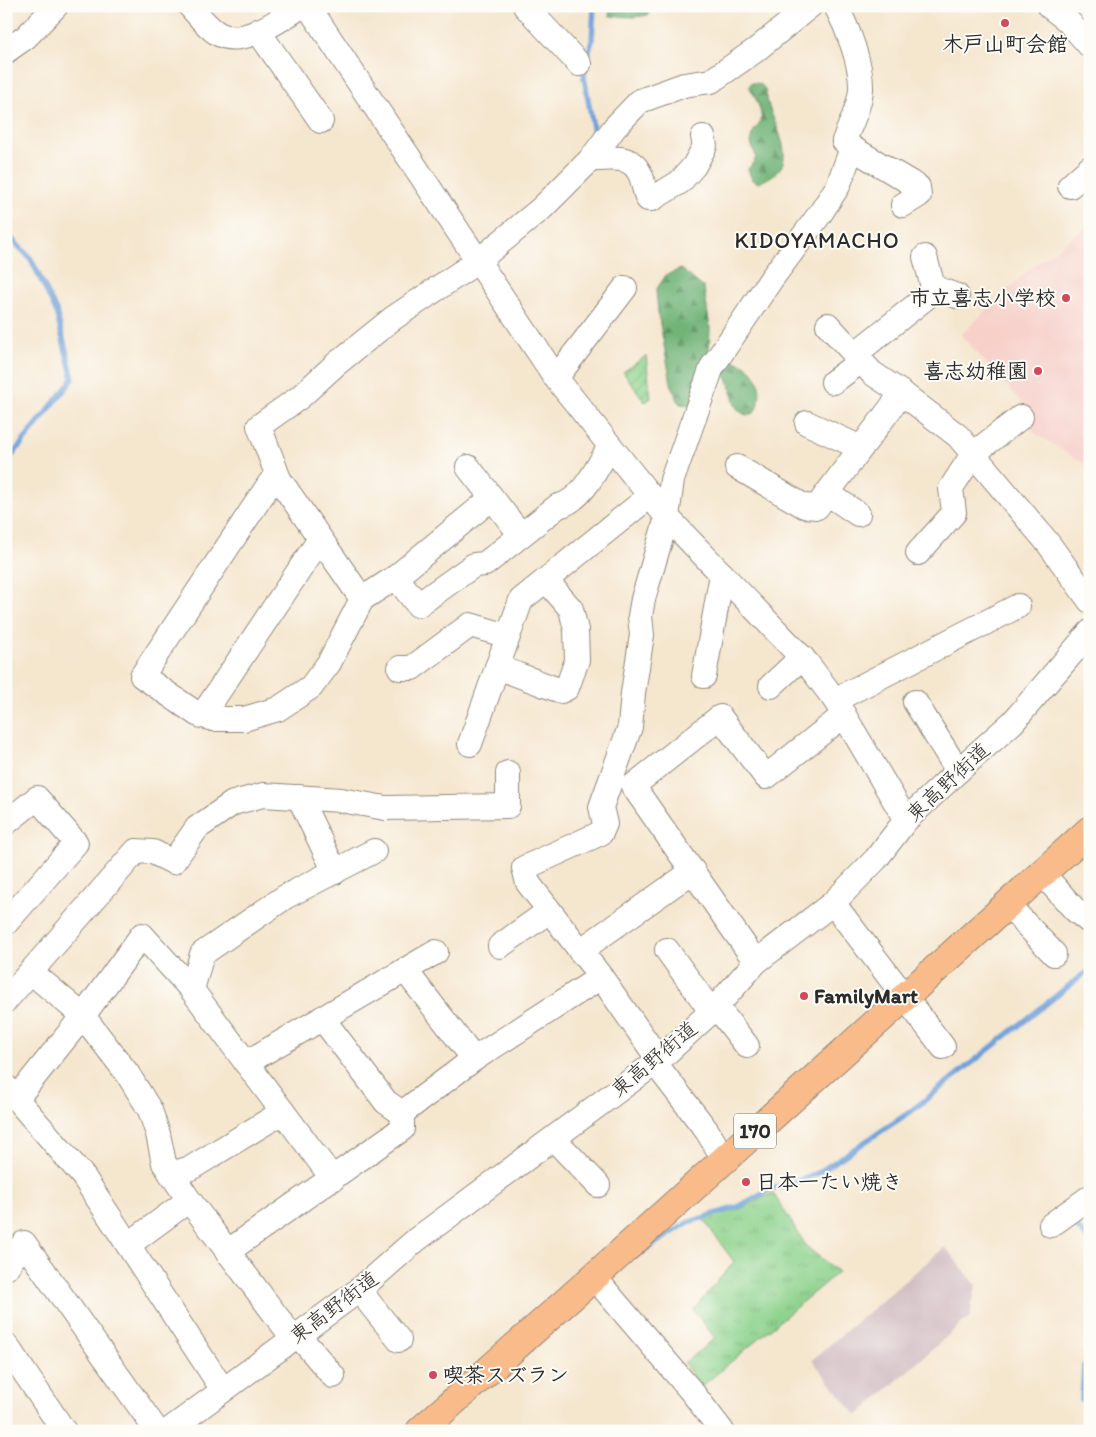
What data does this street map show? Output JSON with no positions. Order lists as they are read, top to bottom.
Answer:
{
  "streets": {
    "highway": ["170"],
    "street": ["東高野街道"]
  },
  "districts": ["KIDOYAMACHO"],
  "places": [
    "木戸山町会館",
    "市立喜志小学校",
    "喜志幼稚園",
    "FamilyMart",
    "日本一たい焼き",
    "喫茶スズラン"
  ]
}
